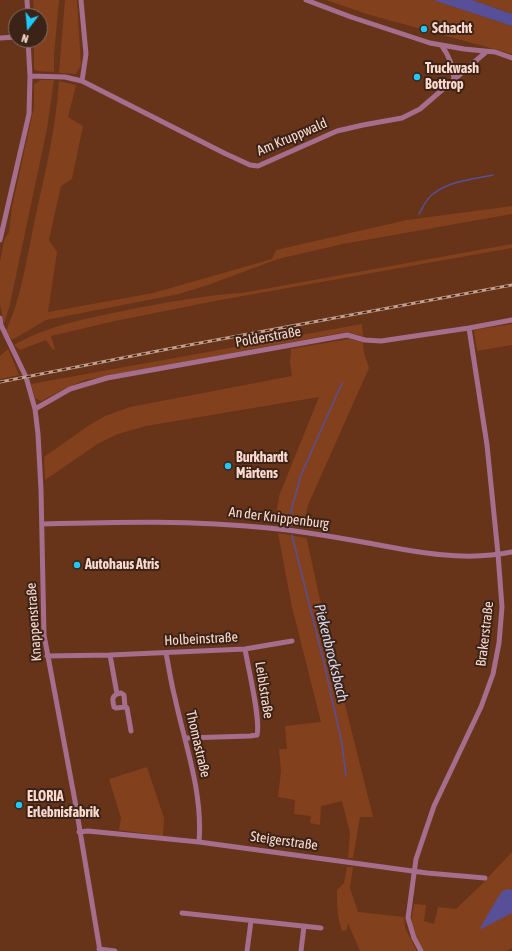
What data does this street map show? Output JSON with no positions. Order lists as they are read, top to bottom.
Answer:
{
  "streets": {
    "street": [
      "Am Kruppwald",
      "Polderstraße",
      "An der Knippenburg",
      "Knappenstraße",
      "Brakerstraße",
      "Holbeinstraße",
      "Leiblstraße",
      "Thomastraße",
      "Steigerstraße"
    ]
  },
  "crossings": [
    ["Polderstraße", "Knappenstraße"],
    ["Polderstraße", "Brakerstraße"],
    ["An der Knippenburg", "Knappenstraße"],
    ["An der Knippenburg", "Brakerstraße"],
    ["Knappenstraße", "Holbeinstraße"],
    ["Knappenstraße", "Steigerstraße"],
    ["Brakerstraße", "Steigerstraße"],
    ["Holbeinstraße", "Leiblstraße"],
    ["Holbeinstraße", "Thomastraße"],
    ["Leiblstraße", "Thomastraße"],
    ["Thomastraße", "Steigerstraße"]
  ],
  "water": ["Piekenbrocksbach"],
  "places": [
    "Schacht",
    "Truckwash Bottrop",
    "Burkhardt Märtens",
    "Autohaus Atris",
    "ELORIA Erlebnisfabrik"
  ],
  "north": "bottom"
}
